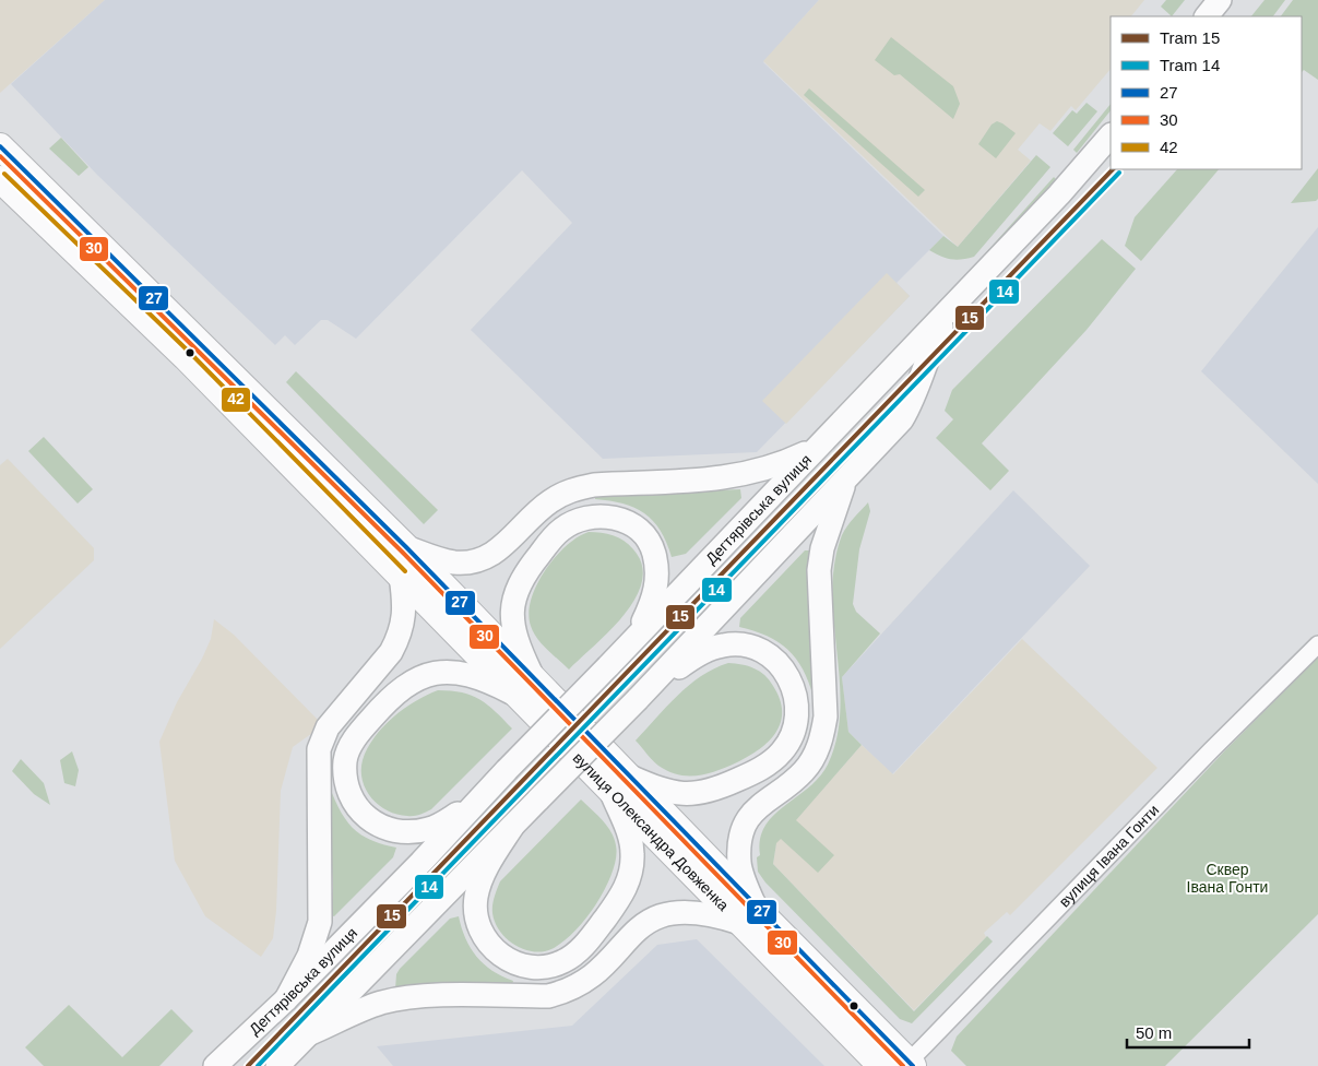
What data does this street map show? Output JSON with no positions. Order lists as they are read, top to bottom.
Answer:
{
  "streets": {
    "main road": ["Дегтярівська вулиця", "вулиця Олександра Довженка"],
    "street": ["вулиця Івана Гонти"]
  },
  "crossings": [
    ["вулиця Олександра Довженка", "вулиця Івана Гонти"]
  ],
  "parks": ["Сквер Івана Гонти"],
  "lines": [
    "transit line 27",
    "transit line 30",
    "tram line 15",
    "tram line 14",
    "transit line 42"
  ],
  "legend": [
    "Tram 15",
    "Tram 14",
    "27",
    "30",
    "42"
  ],
  "scale_bar": "50 m"
}
